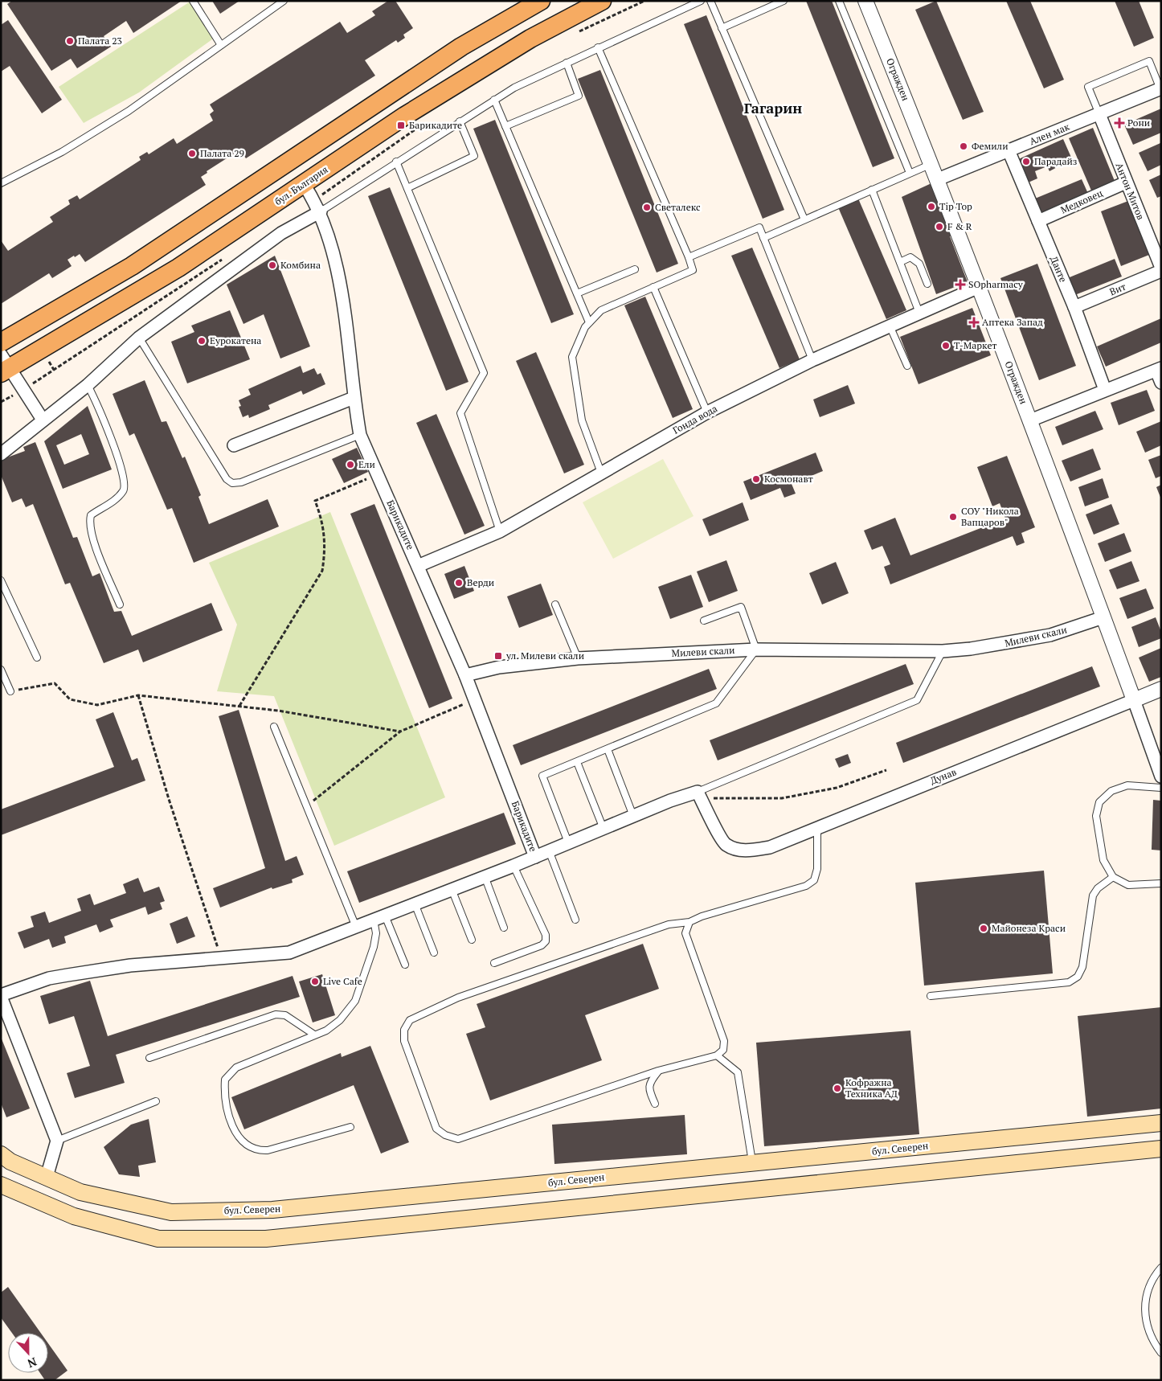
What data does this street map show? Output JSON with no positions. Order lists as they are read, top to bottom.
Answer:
{
  "streets": {
    "main road": ["бул. България", "бул. Северен"],
    "street": [
      "Огражден",
      "Ален мак",
      "Антон Митов",
      "Медковец",
      "Данте",
      "Вит",
      "Гонда вода",
      "Барикадите",
      "Милеви скали",
      "Дунав"
    ]
  },
  "crossings": [
    ["Огражден", "Ален мак"],
    ["Огражден", "Гонда вода"],
    ["Огражден", "Милеви скали"],
    ["Огражден", "Дунав"],
    ["Ален мак", "Антон Митов"],
    ["Ален мак", "Данте"],
    ["бул. България", "Барикадите"],
    ["Антон Митов", "Медковец"],
    ["Антон Митов", "Вит"],
    ["Медковец", "Данте"],
    ["Данте", "Вит"],
    ["Гонда вода", "Барикадите"],
    ["Барикадите", "Милеви скали"]
  ],
  "districts": ["Гагарин"],
  "places": {
    "other": [
      "Палата 23",
      "Фемили",
      "Палата 29",
      "Парадайз",
      "Tip Top",
      "Светалекс",
      "F & R",
      "Комбина",
      "Еурокатена",
      "Т-Маркет",
      "Ели",
      "Космонавт",
      "СОУ \"Никола Вапцаров\"",
      "Верди",
      "Майонеза Краси",
      "Live Cafe",
      "Кофражна Техника АД"
    ],
    "health": ["Рони", "SOpharmacy", "Аптека Запад"],
    "transit": ["Барикадите", "ул. Милеви скали"]
  },
  "north": "bottom"
}
